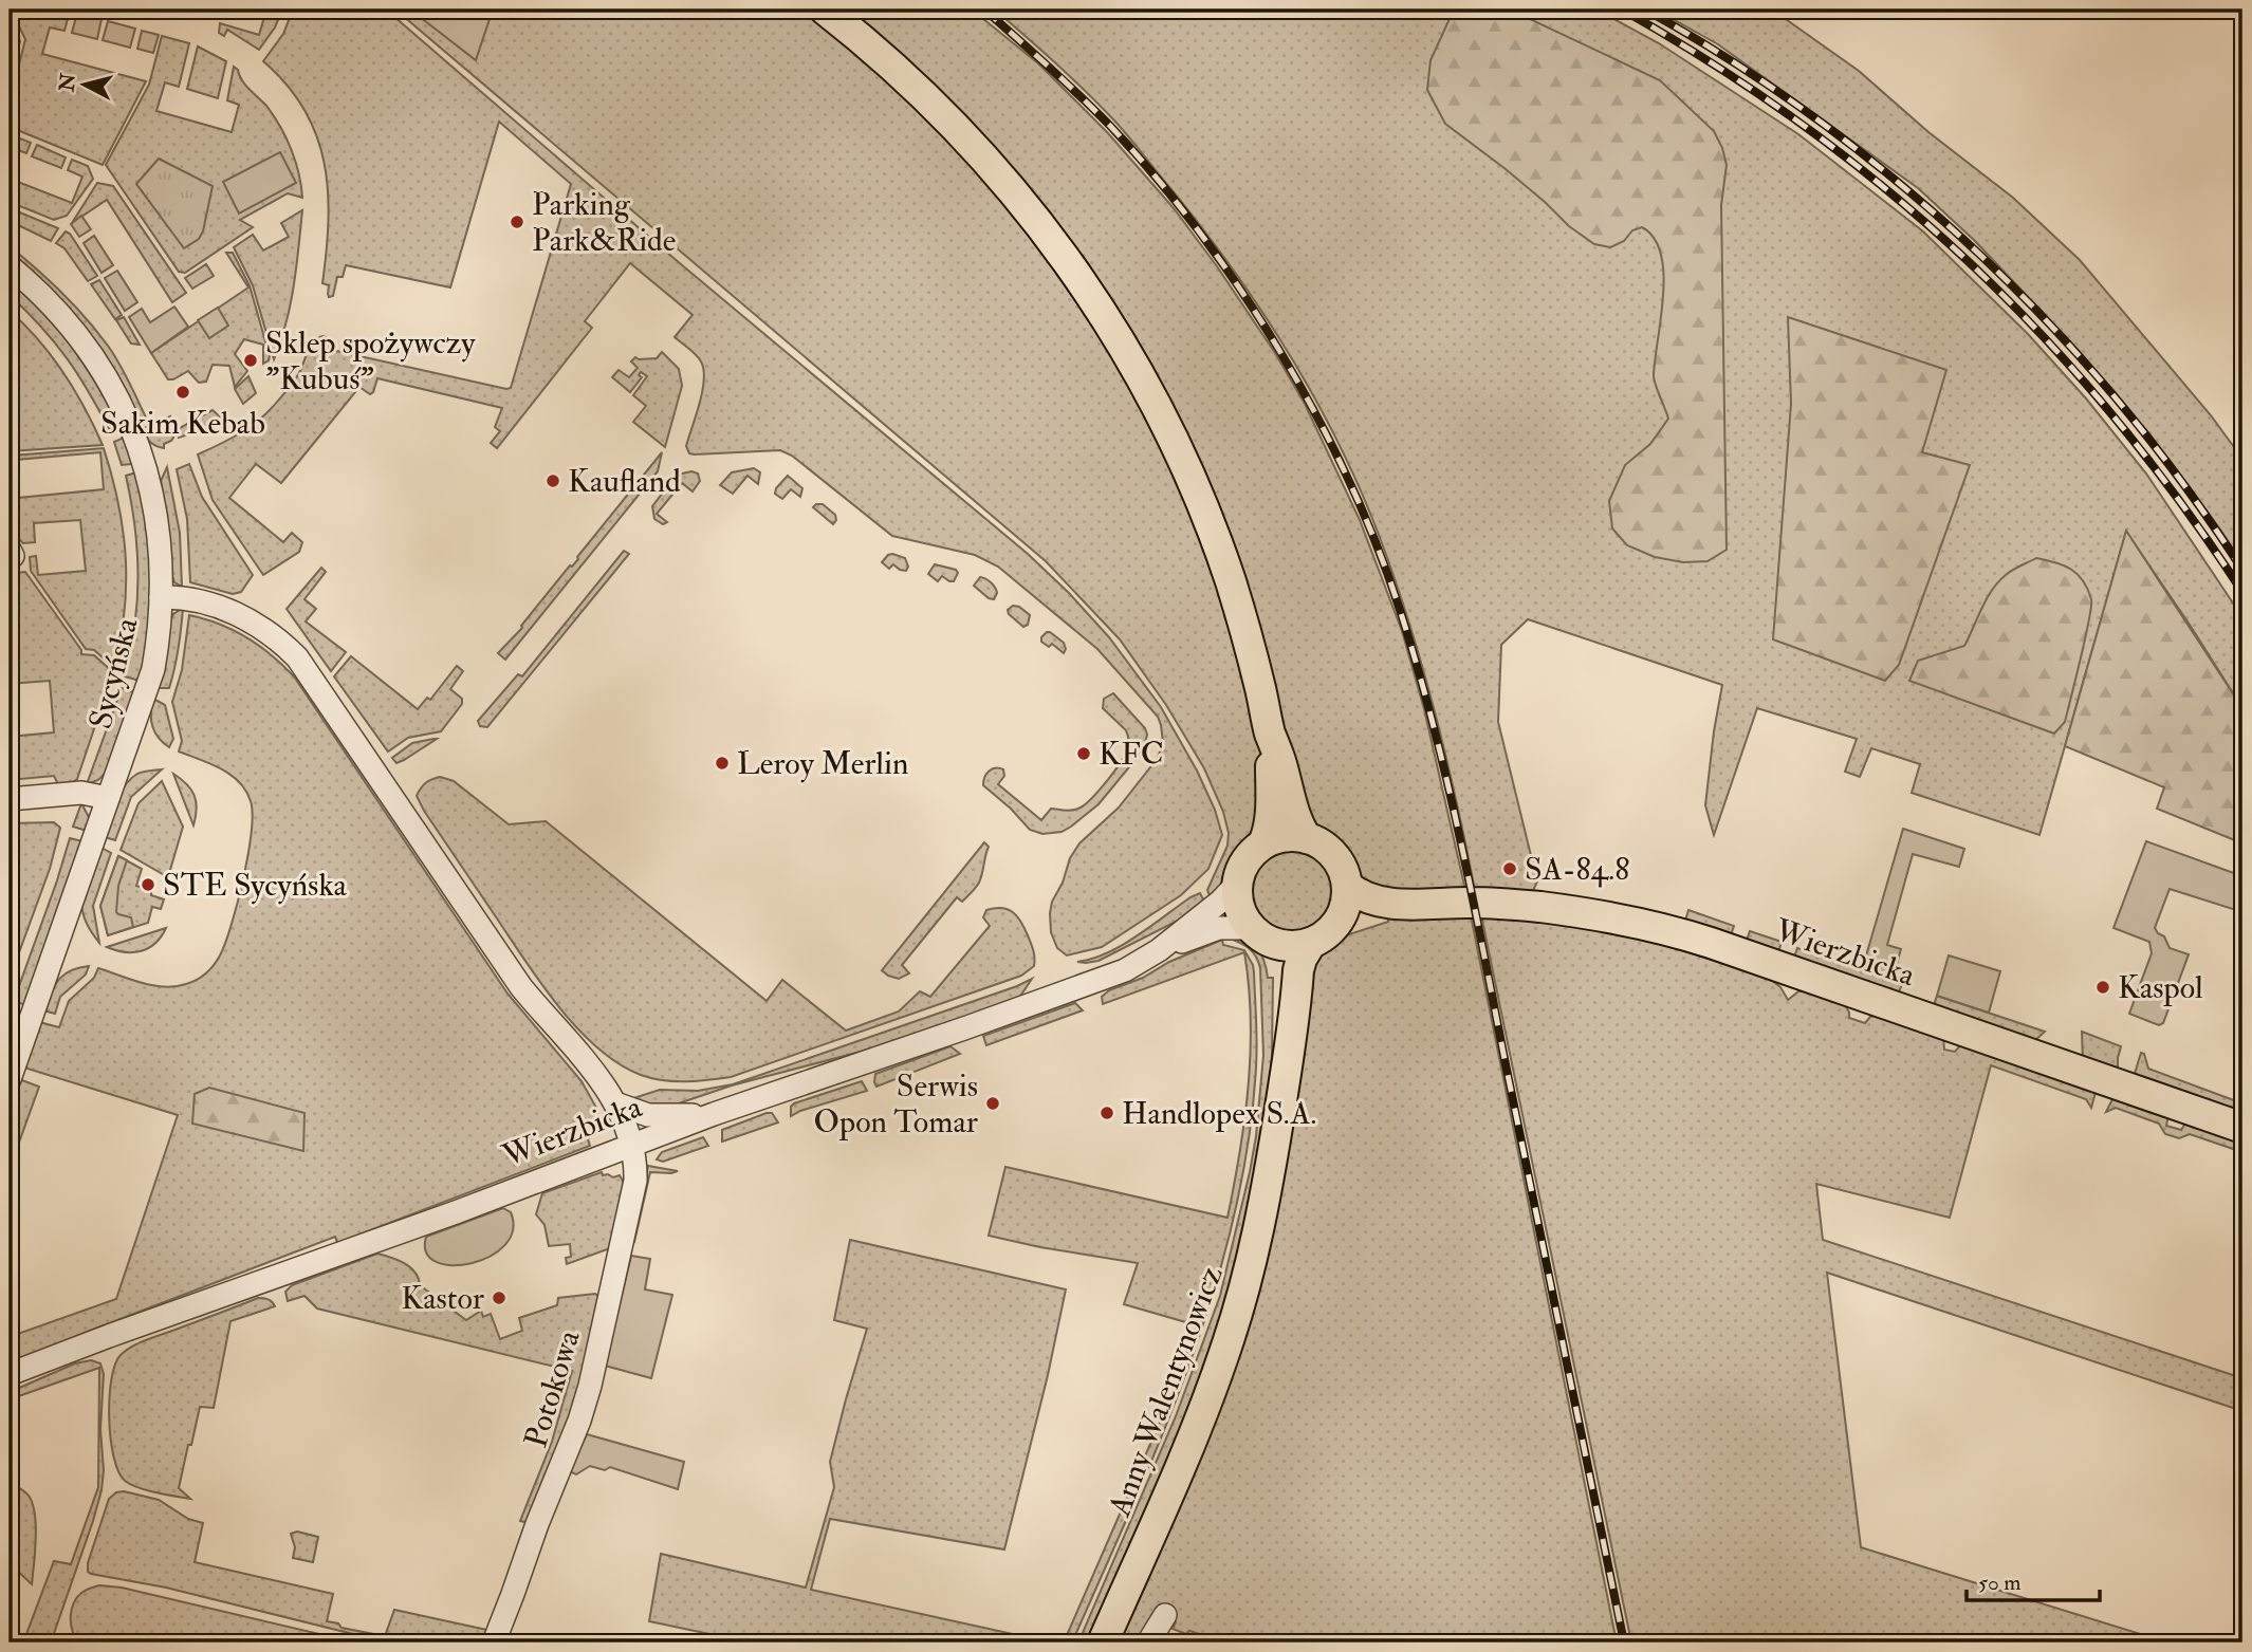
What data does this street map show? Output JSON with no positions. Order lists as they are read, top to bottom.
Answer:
{
  "streets": {
    "main road": ["Wierzbicka", "Anny Walentynowicz"],
    "street": ["Sycyńska", "Potokowa"]
  },
  "crossings": [
    ["Sycyńska", "Potokowa"],
    ["Wierzbicka", "Potokowa"],
    ["Wierzbicka", "Anny Walentynowicz"]
  ],
  "places": [
    "Parking Park&Ride",
    "Sklep spożywczy \"Kubuś\"",
    "Sakim Kebab",
    "Kaufland",
    "KFC",
    "Leroy Merlin",
    "SA-84.8",
    "STE Sycyńska",
    "Kaspol",
    "Serwis Opon Tomar",
    "Handlopex S.A.",
    "Kastor"
  ],
  "scale_bar": "50 m",
  "north": "left"
}
